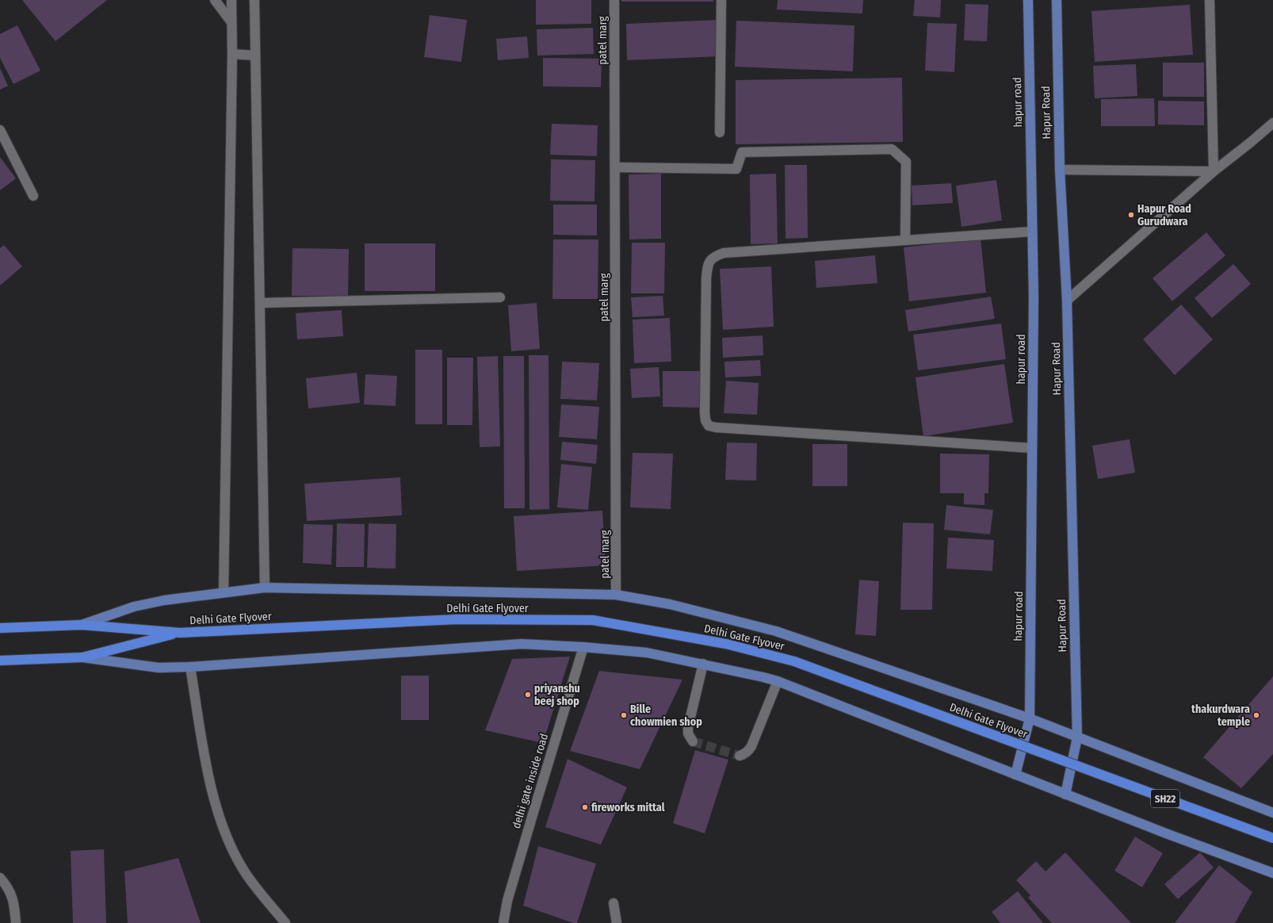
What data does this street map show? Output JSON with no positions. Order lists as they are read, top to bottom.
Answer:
{
  "streets": {
    "highway": ["Delhi Gate Flyover", "SH22"],
    "main road": ["hapur road", "Hapur Road"],
    "street": ["patel marg", "delhi gate inside road"]
  },
  "places": [
    "Hapur Road Gurudwara",
    "priyanshu beej shop",
    "Bille chowmien shop",
    "thakurdwara temple",
    "fireworks mittal"
  ]
}
